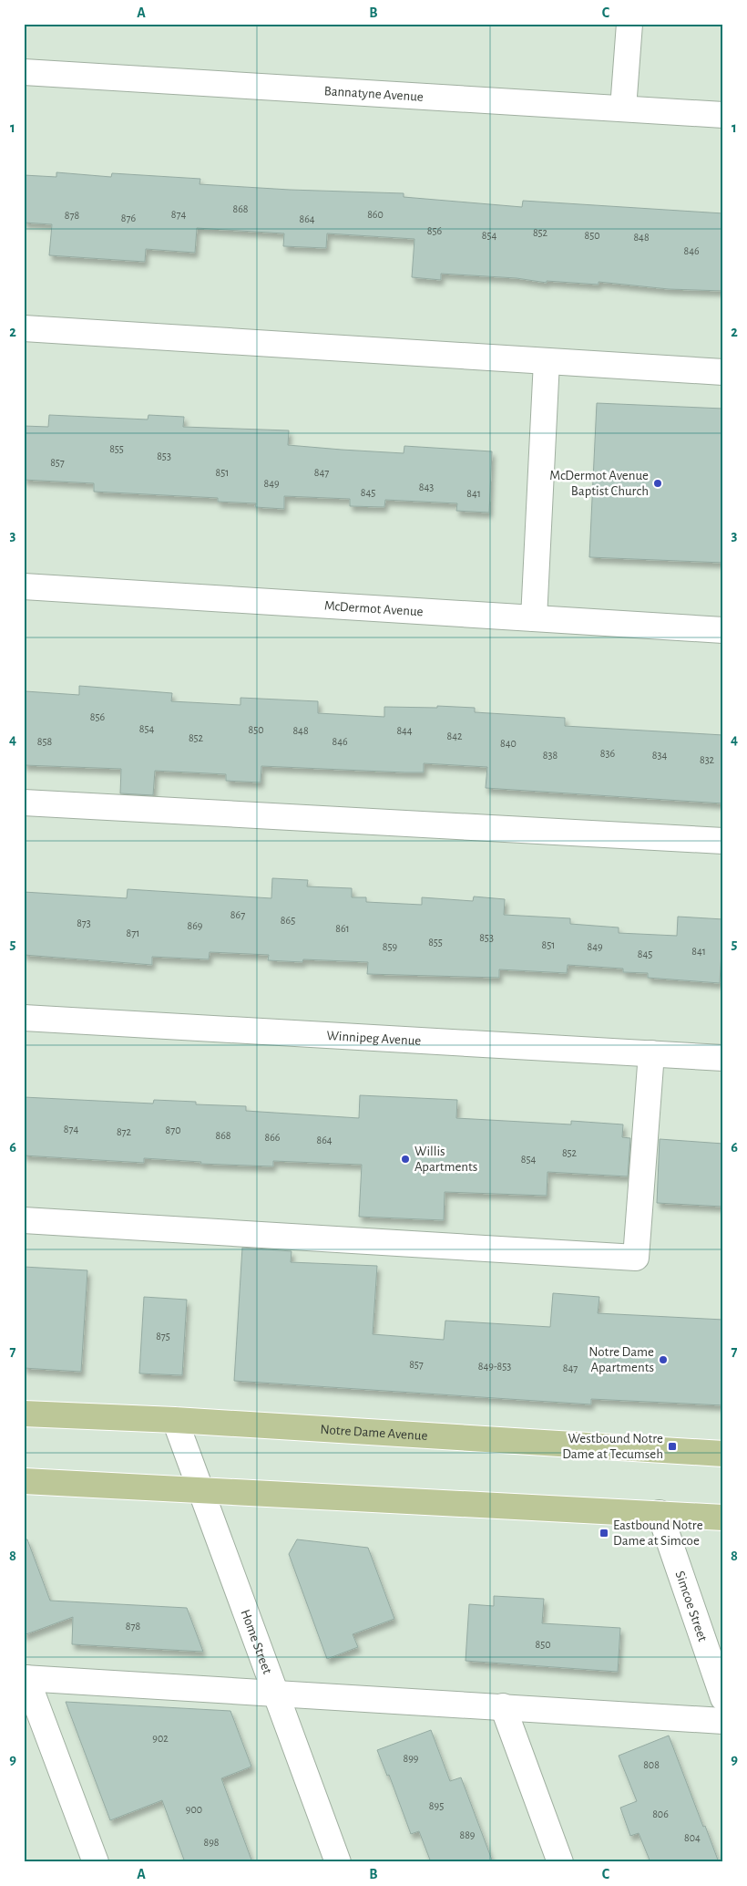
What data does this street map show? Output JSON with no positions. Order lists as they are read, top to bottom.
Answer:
{
  "streets": {
    "main road": ["Notre Dame Avenue"],
    "street": [
      "Bannatyne Avenue",
      "McDermot Avenue",
      "Winnipeg Avenue",
      "Simcoe Street",
      "Home Street"
    ]
  },
  "crossings": [
    ["Notre Dame Avenue", "Home Street"]
  ],
  "places": {
    "other": ["McDermot Avenue Baptist Church", "Willis Apartments", "Notre Dame Apartments"],
    "transit": ["Westbound Notre Dame at Tecumseh", "Eastbound Notre Dame at Simcoe"]
  },
  "house_numbers": [
    "868",
    "874",
    "860",
    "878",
    "876",
    "864",
    "856",
    "852",
    "854",
    "850",
    "848",
    "846",
    "855",
    "853",
    "857",
    "851",
    "847",
    "849",
    "843",
    "845",
    "841",
    "856",
    "854",
    "850",
    "848",
    "844",
    "842",
    "852",
    "858",
    "846",
    "840",
    "836",
    "838",
    "834",
    "832",
    "867",
    "865",
    "873",
    "869",
    "861",
    "871",
    "853",
    "855",
    "851",
    "859",
    "849",
    "841",
    "845",
    "874",
    "870",
    "872",
    "868",
    "866",
    "864",
    "852",
    "854",
    "875",
    "857",
    "849-853",
    "847",
    "878",
    "850",
    "902",
    "899",
    "808",
    "895",
    "900",
    "806",
    "889",
    "804",
    "898"
  ],
  "grid": {
    "columns": ["A", "B", "C"],
    "rows": [
      "1",
      "2",
      "3",
      "4",
      "5",
      "6",
      "7",
      "8",
      "9"
    ]
  }
}
